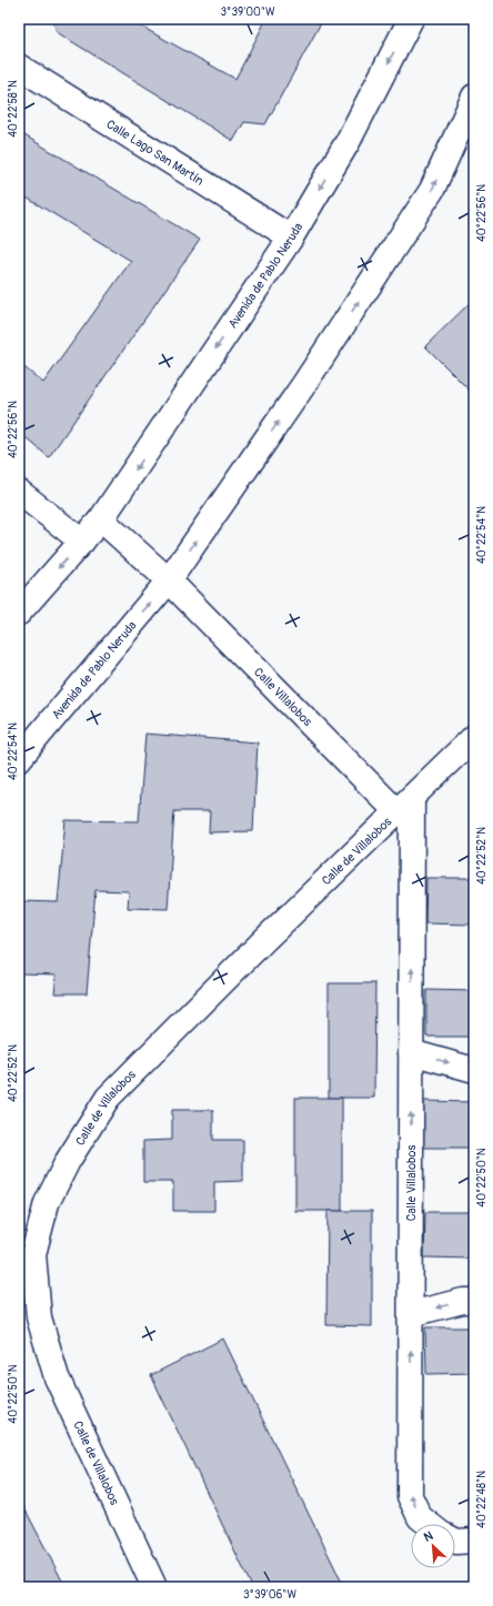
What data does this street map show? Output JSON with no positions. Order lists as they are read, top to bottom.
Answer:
{
  "streets": {
    "street": [
      "Calle Lago San Martín",
      "Avenida de Pablo Neruda",
      "Calle Villalobos",
      "Calle de Villalobos"
    ]
  },
  "crossings": [
    ["Calle Lago San Martín", "Avenida de Pablo Neruda"],
    ["Avenida de Pablo Neruda", "Calle Villalobos"],
    ["Calle Villalobos", "Calle de Villalobos"]
  ],
  "one_way": ["Calle Villalobos"],
  "north": "top left",
  "coordinates": [
    "3°39'00\"W",
    "40°22'58\"N",
    "40°22'56\"N",
    "40°22'54\"N",
    "40°22'52\"N",
    "40°22'50\"N",
    "40°22'48\"N",
    "3°39'06\"W"
  ]
}
